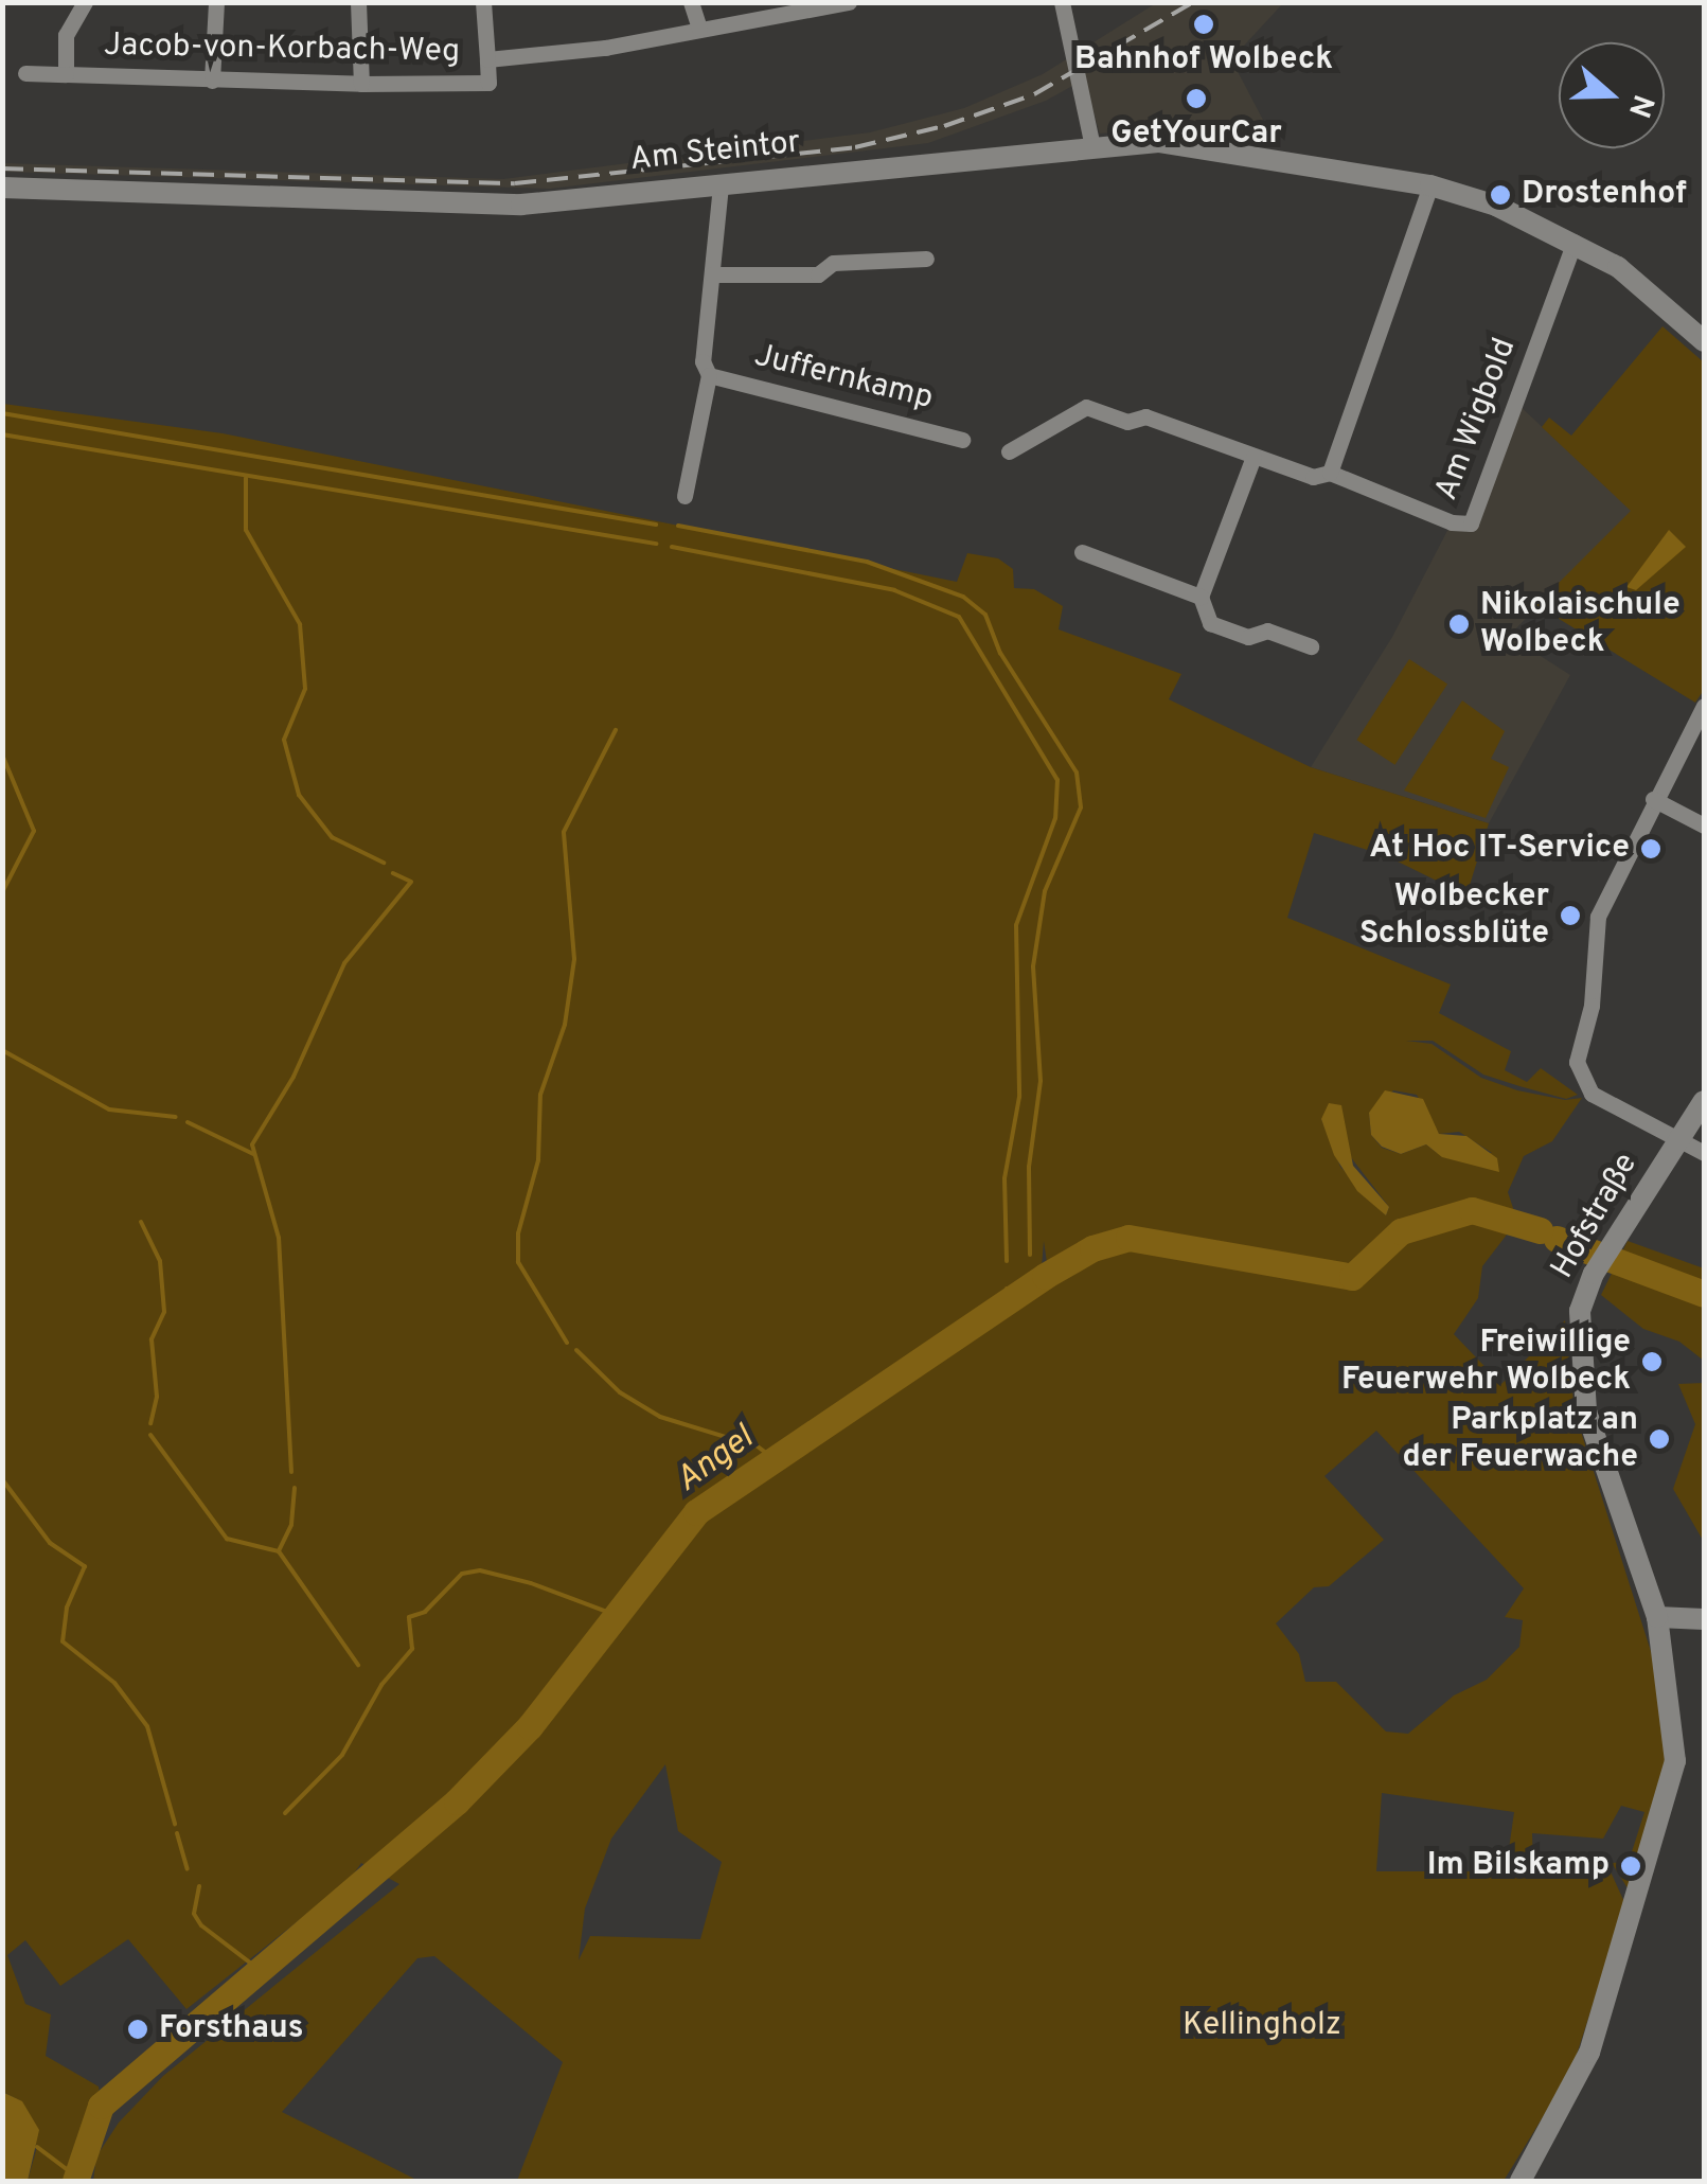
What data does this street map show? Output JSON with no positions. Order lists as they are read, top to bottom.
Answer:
{
  "streets": {
    "street": [
      "Jacob-von-Korbach-Weg",
      "Am Steintor",
      "Juffernkamp",
      "Am Wigbold",
      "Hofstraße"
    ]
  },
  "crossings": [
    ["Am Steintor", "Juffernkamp"],
    ["Am Steintor", "Am Wigbold"]
  ],
  "water": ["Angel"],
  "parks": ["Kellingholz"],
  "places": [
    "Bahnhof Wolbeck",
    "GetYourCar",
    "Drostenhof",
    "Nikolaischule Wolbeck",
    "At Hoc IT-Service",
    "Wolbecker Schlossblüte",
    "Freiwillige Feuerwehr Wolbeck",
    "Parkplatz an der Feuerwache",
    "Im Bilskamp",
    "Forsthaus"
  ],
  "north": "right"
}
